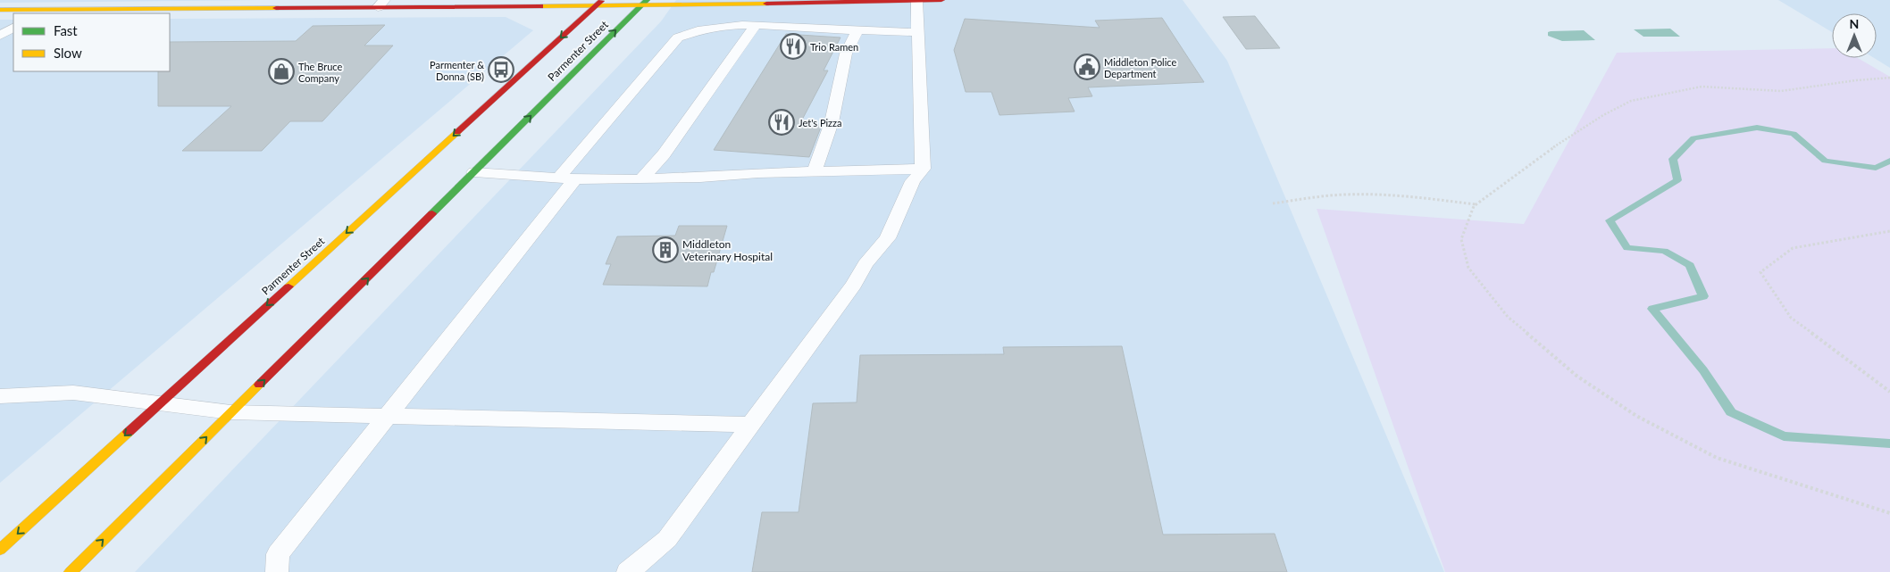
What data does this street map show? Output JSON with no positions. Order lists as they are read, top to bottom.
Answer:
{
  "streets": {
    "street": ["Parmenter Street"]
  },
  "places": {
    "restaurant": ["Trio Ramen", "Jet's Pizza"],
    "public building": ["Middleton Police Department"],
    "bus stop": ["Parmenter & Donna (SB)"],
    "shop": ["The Bruce Company"],
    "building": ["Middleton Veterinary Hospital"]
  },
  "legend": ["Fast", "Slow"],
  "north": "top"
}
